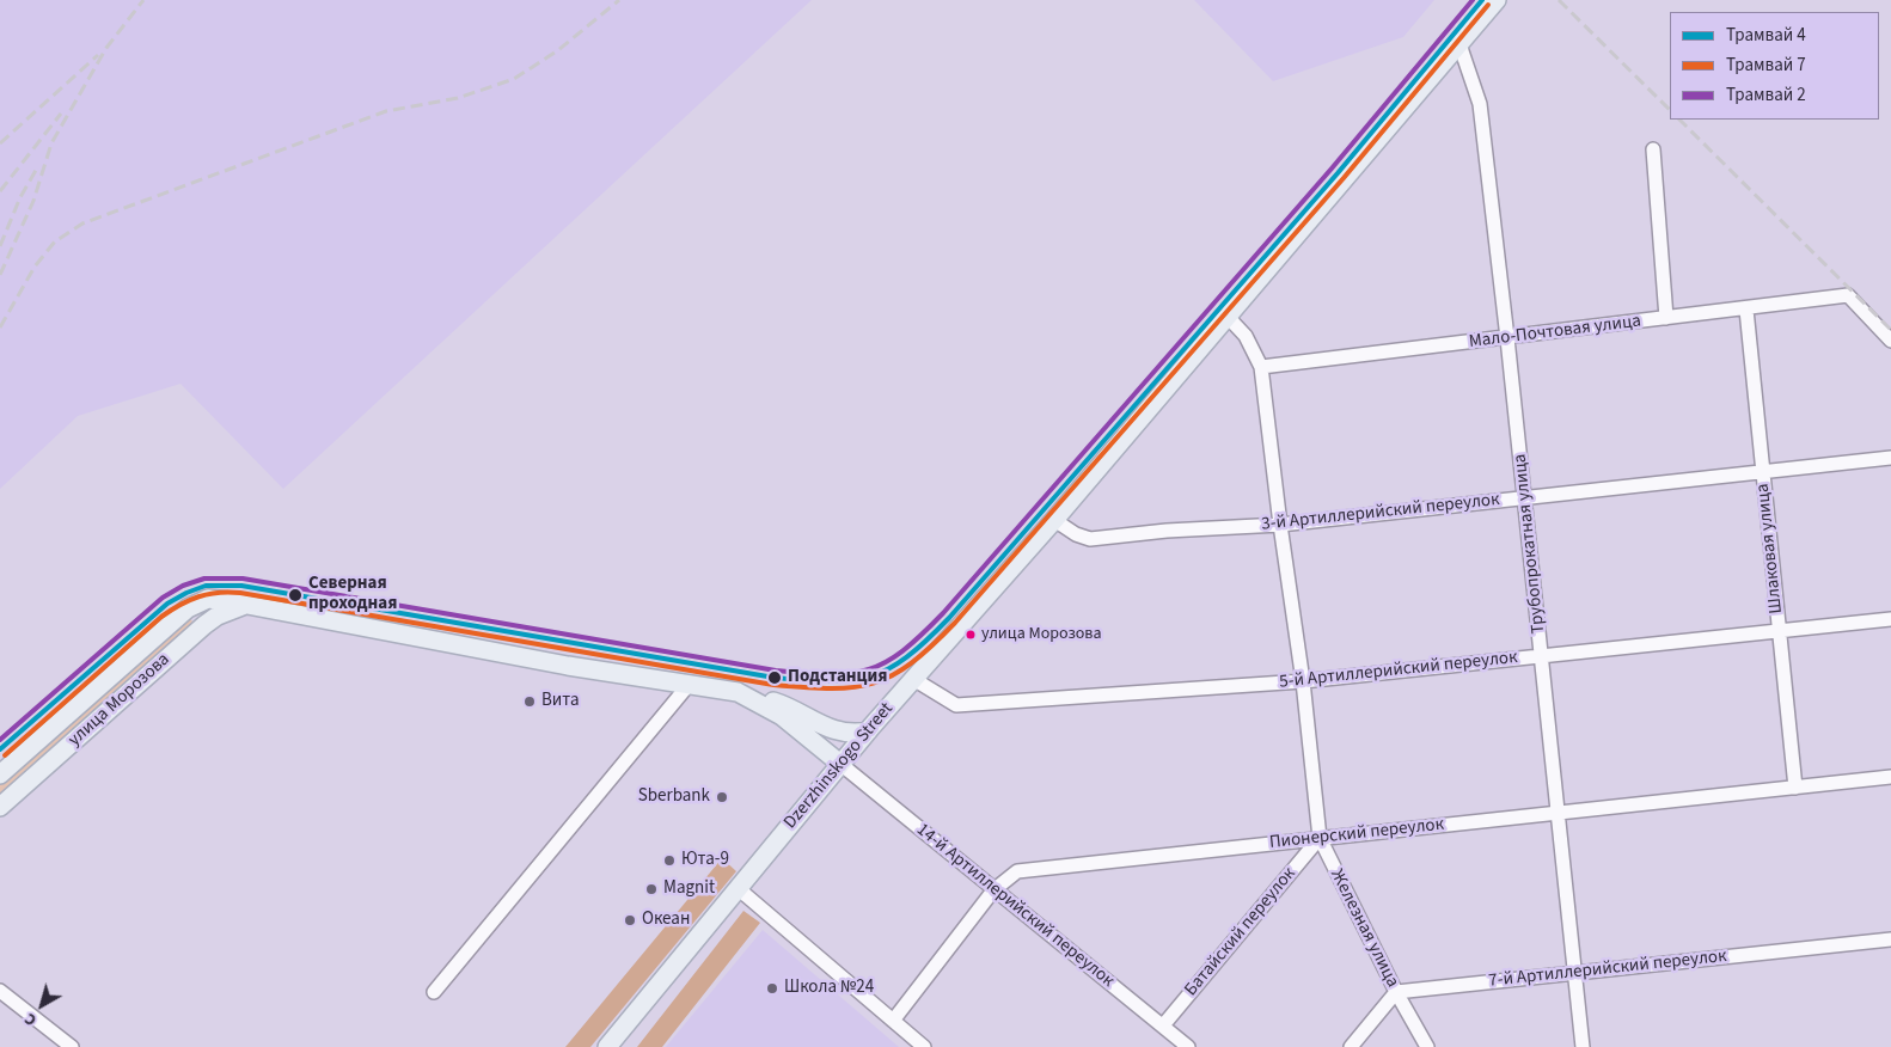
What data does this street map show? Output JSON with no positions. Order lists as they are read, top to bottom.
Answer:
{
  "streets": {
    "main road": ["улица Морозова", "Dzerzhinskogo Street"],
    "street": [
      "Мало-Почтовая улица",
      "3-й Артиллерийский переулок",
      "Трубопрокатная улица",
      "Шлаковая улица",
      "5-й Артиллерийский переулок",
      "Пионерский переулок",
      "14-й Артиллерийский переулок",
      "Железная улица",
      "Батайский переулок",
      "7-й Артиллерийский переулок"
    ]
  },
  "crossings": [
    ["Мало-Почтовая улица", "Трубопрокатная улица"],
    ["Мало-Почтовая улица", "Шлаковая улица"],
    ["Мало-Почтовая улица", "Железная улица"],
    ["3-й Артиллерийский переулок", "Трубопрокатная улица"],
    ["3-й Артиллерийский переулок", "Шлаковая улица"],
    ["3-й Артиллерийский переулок", "Dzerzhinskogo Street"],
    ["3-й Артиллерийский переулок", "Железная улица"],
    ["Трубопрокатная улица", "5-й Артиллерийский переулок"],
    ["Трубопрокатная улица", "Dzerzhinskogo Street"],
    ["Трубопрокатная улица", "Пионерский переулок"],
    ["Трубопрокатная улица", "7-й Артиллерийский переулок"],
    ["Шлаковая улица", "5-й Артиллерийский переулок"],
    ["Шлаковая улица", "Пионерский переулок"],
    ["5-й Артиллерийский переулок", "Dzerzhinskogo Street"],
    ["5-й Артиллерийский переулок", "Железная улица"],
    ["улица Морозова", "Dzerzhinskogo Street"],
    ["улица Морозова", "14-й Артиллерийский переулок"],
    ["Dzerzhinskogo Street", "14-й Артиллерийский переулок"],
    ["Dzerzhinskogo Street", "Железная улица"],
    ["Пионерский переулок", "14-й Артиллерийский переулок"],
    ["Пионерский переулок", "Железная улица"],
    ["Пионерский переулок", "Батайский переулок"],
    ["14-й Артиллерийский переулок", "Батайский переулок"],
    ["Железная улица", "Батайский переулок"],
    ["Железная улица", "7-й Артиллерийский переулок"]
  ],
  "places": [
    "Северная проходная",
    "улица Морозова",
    "Подстанция",
    "Вита",
    "Sberbank",
    "Юта-9",
    "Magnit",
    "Океан",
    "Школа №24"
  ],
  "lines": ["tram line 4", "tram line 2", "tram line 7"],
  "legend": ["Трамвай 4", "Трамвай 7", "Трамвай 2"],
  "north": "bottom left"
}
